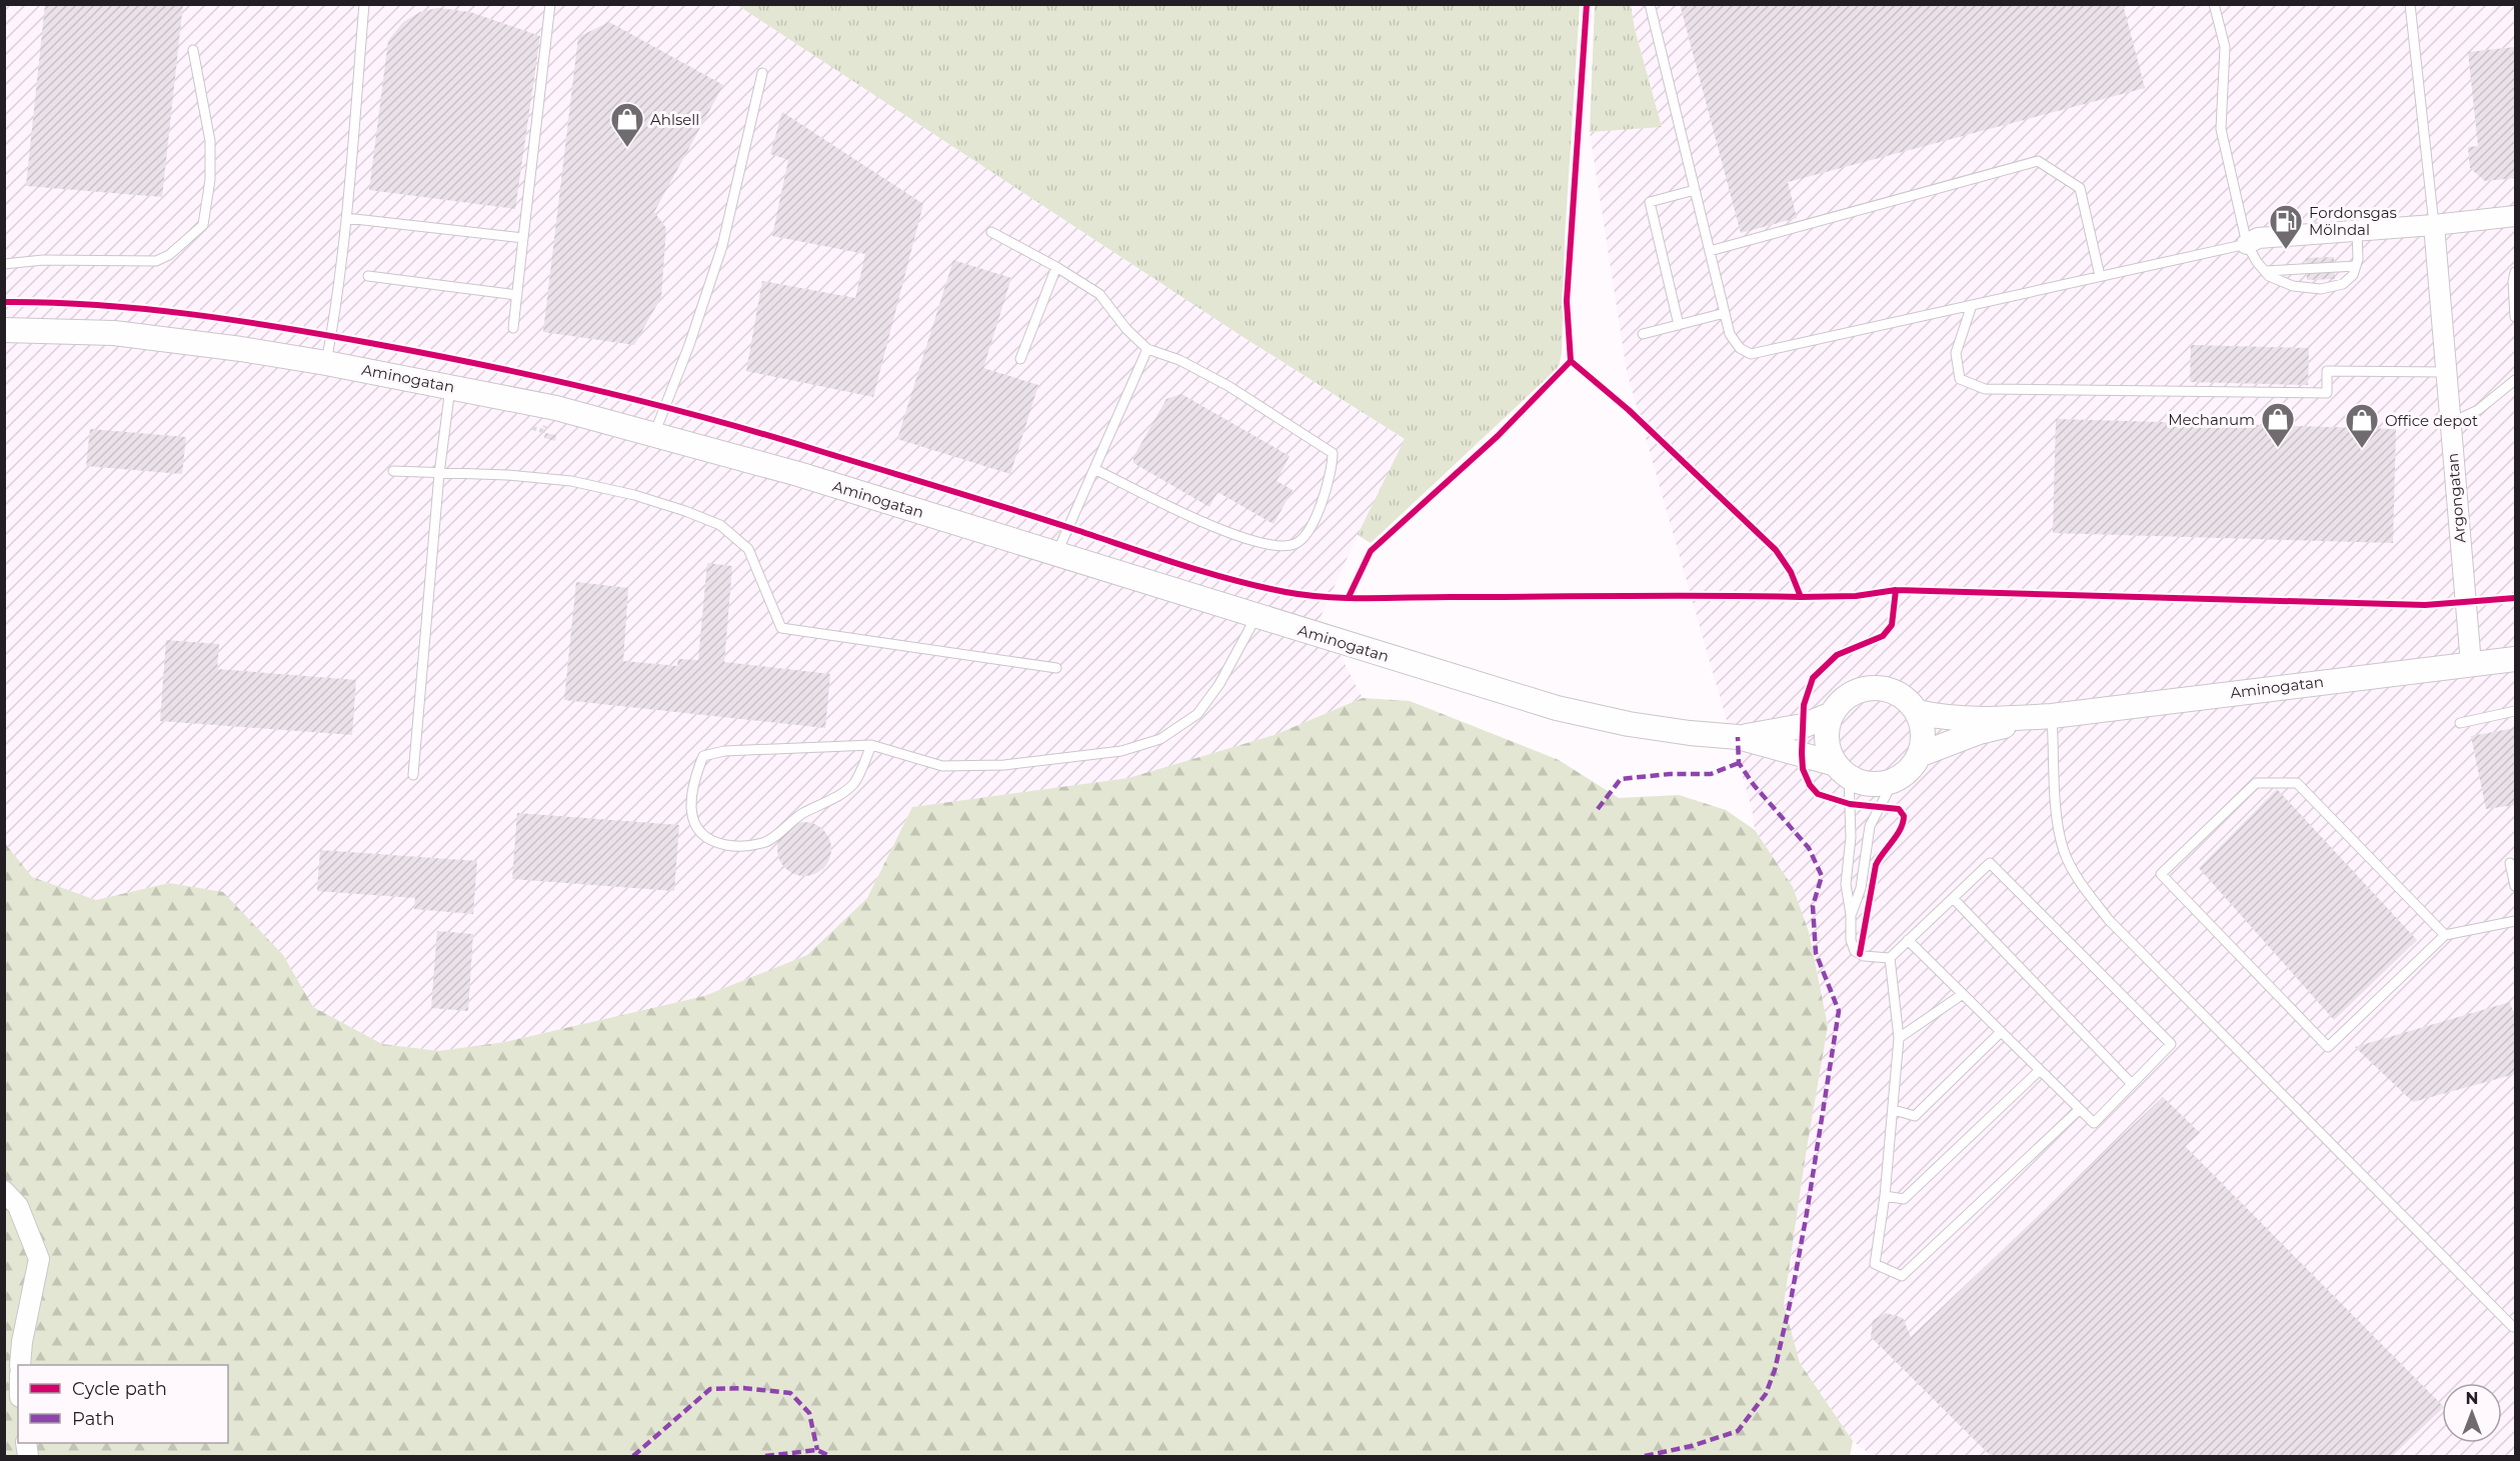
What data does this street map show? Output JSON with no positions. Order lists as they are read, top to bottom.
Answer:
{
  "streets": {
    "street": ["Aminogatan", "Argongatan"]
  },
  "crossings": [
    ["Aminogatan", "Argongatan"]
  ],
  "places": {
    "shop": ["Ahlsell", "Mechanum", "Office depot"],
    "fuel station": ["Fordonsgas Mölndal"]
  },
  "legend": ["Cycle path", "Path"],
  "north": "top"
}
